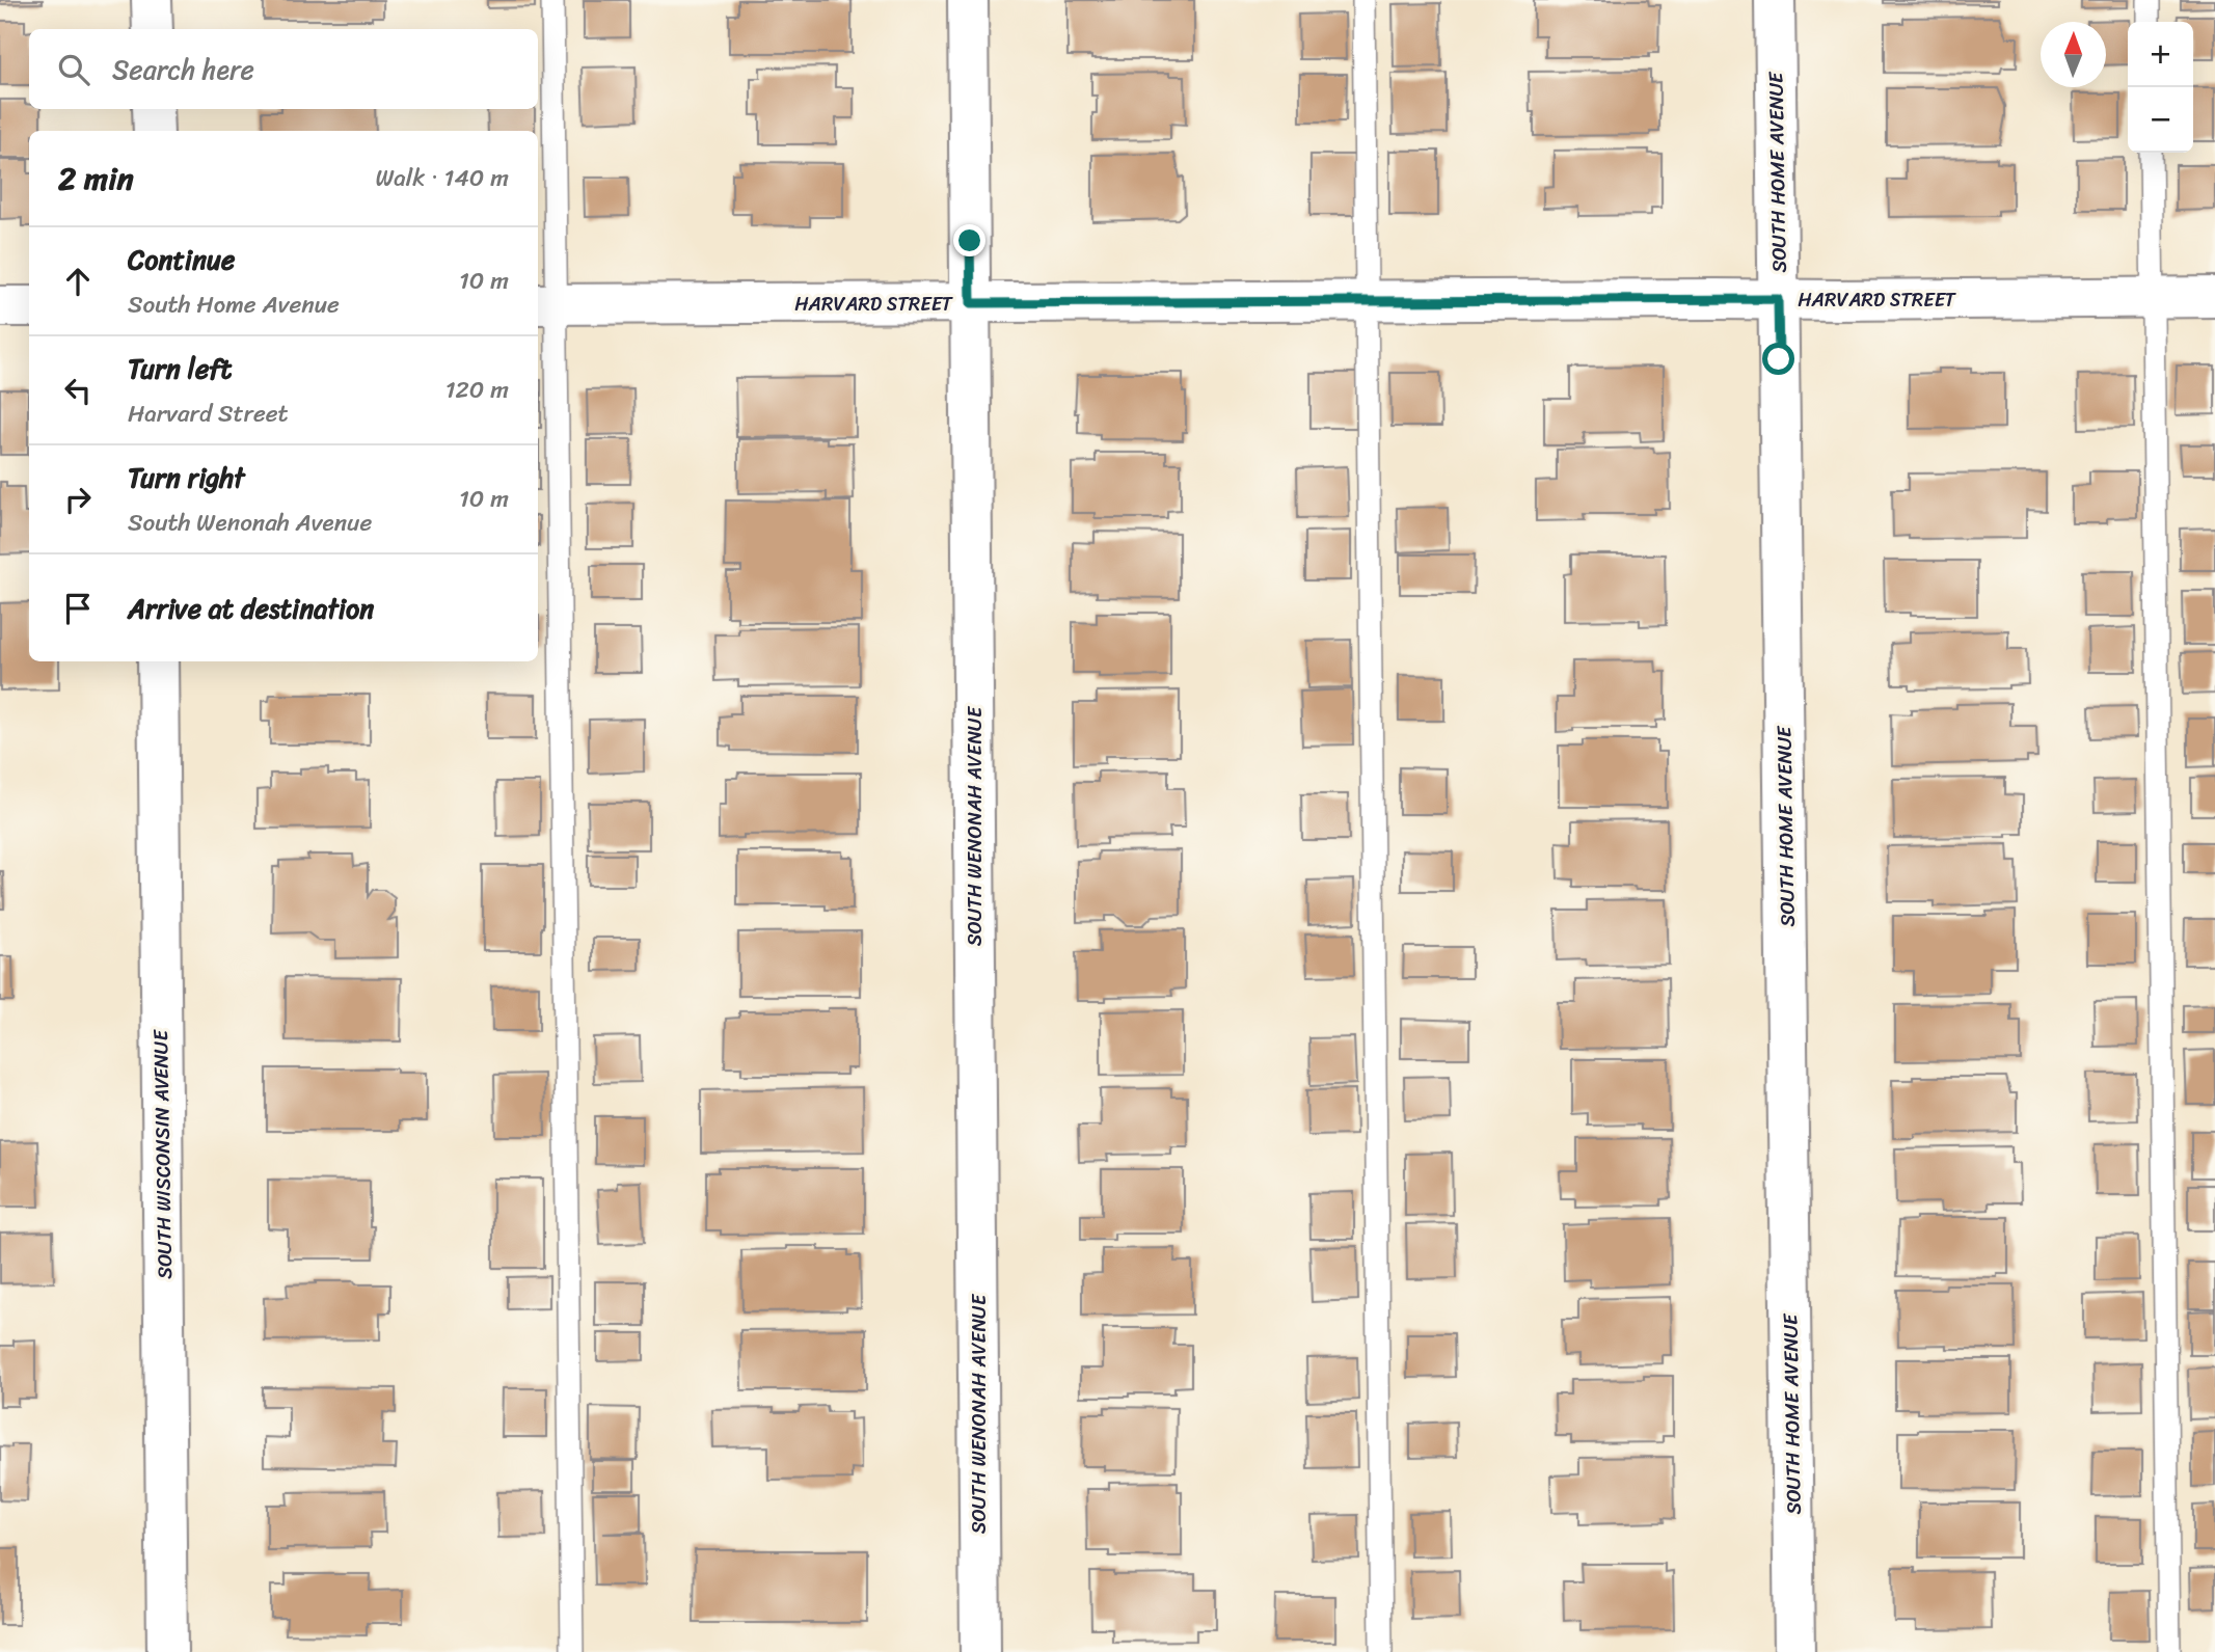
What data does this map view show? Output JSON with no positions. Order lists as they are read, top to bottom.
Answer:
{
  "streets": {
    "street": [
      "SOUTH HOME AVENUE",
      "HARVARD STREET",
      "SOUTH WENONAH AVENUE",
      "SOUTH WISCONSIN AVENUE"
    ]
  },
  "crossings": [
    ["SOUTH HOME AVENUE", "HARVARD STREET"],
    ["HARVARD STREET", "SOUTH WENONAH AVENUE"]
  ],
  "north": "top",
  "page": {
    "map_buttons": ["+", "−"],
    "search": "Search here",
    "heading": ["2 min", "Walk · 140 m"],
    "list": [
      ["Continue", "South Home Avenue", "10 m"],
      ["Turn left", "Harvard Street", "120 m"],
      ["Turn right", "South Wenonah Avenue", "10 m"],
      "Arrive at destination"
    ]
  }
}
